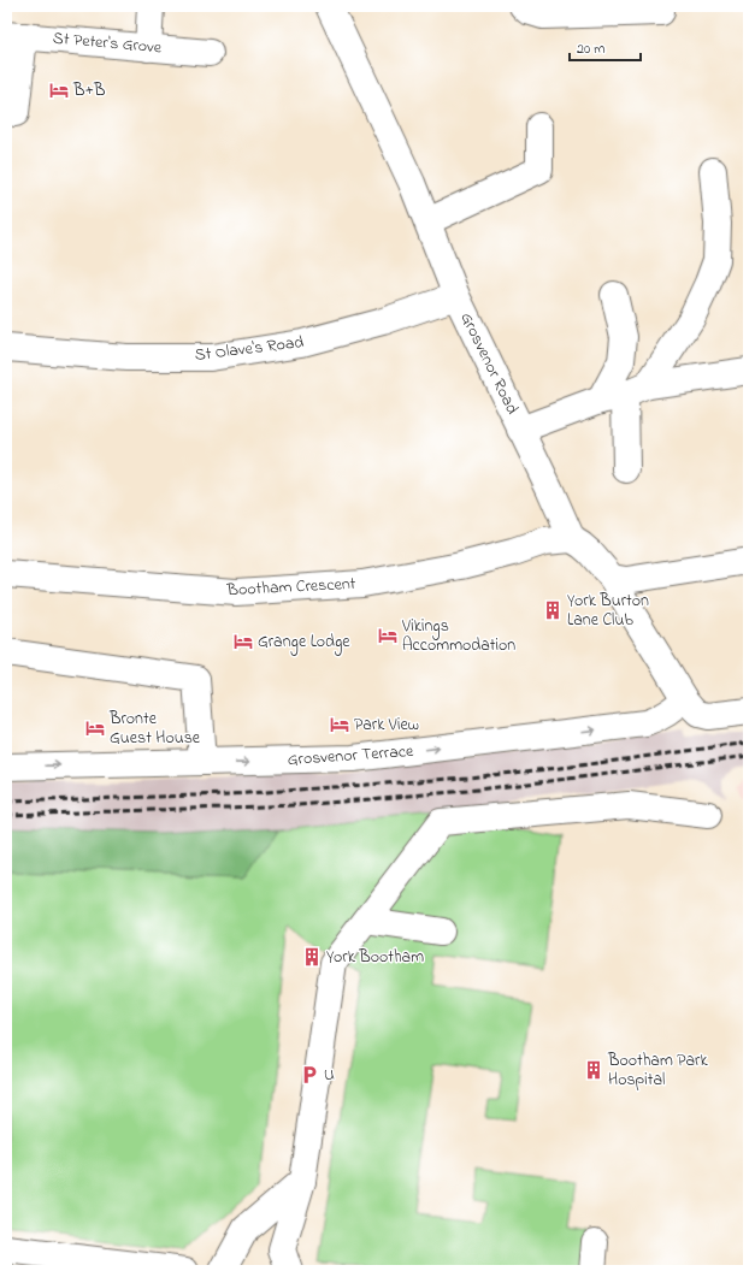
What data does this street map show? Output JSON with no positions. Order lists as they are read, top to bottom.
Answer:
{
  "streets": {
    "street": [
      "St Peter's Grove",
      "St Olave's Road",
      "Grosvenor Road",
      "Bootham Crescent",
      "Grosvenor Terrace"
    ]
  },
  "crossings": [
    ["St Olave's Road", "Grosvenor Road"],
    ["Grosvenor Road", "Bootham Crescent"],
    ["Grosvenor Road", "Grosvenor Terrace"]
  ],
  "one_way": ["Grosvenor Terrace"],
  "places": {
    "hotel": [
      "B+B",
      "Vikings Accommodation",
      "Grange Lodge",
      "Park View",
      "Bronte Guest House"
    ],
    "building": ["York Burton Lane Club", "York Bootham", "Bootham Park Hospital"],
    "parking": ["U"]
  },
  "scale_bar": "20 m"
}
